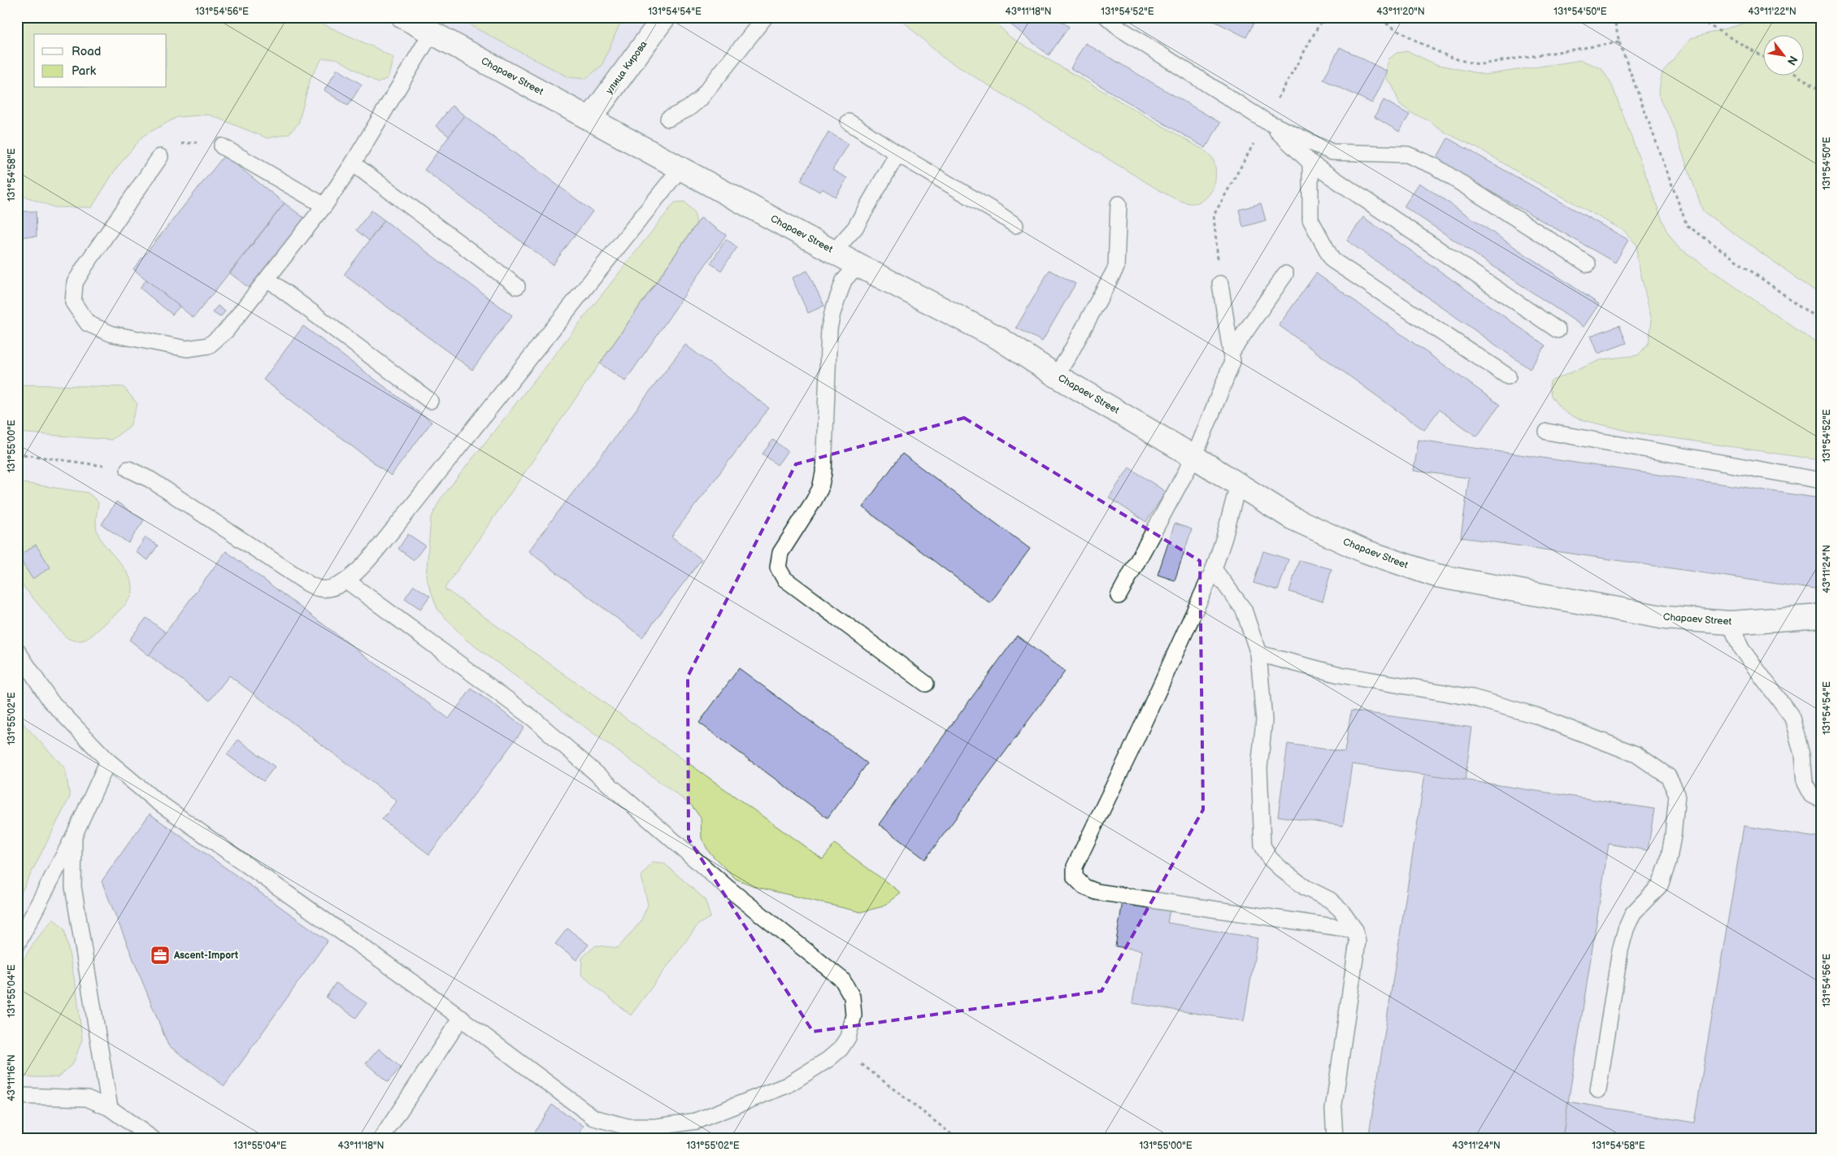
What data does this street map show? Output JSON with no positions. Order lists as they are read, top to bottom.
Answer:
{
  "streets": {
    "main road": ["улица Кирова", "Chapaev Street"]
  },
  "crossings": [
    ["улица Кирова", "Chapaev Street"]
  ],
  "places": {
    "office": ["Ascent-Import"]
  },
  "legend": ["Road", "Park"],
  "north": "bottom right",
  "coordinates": [
    "131°54'56\"E",
    "131°54'54\"E",
    "43°11'18\"N",
    "131°54'52\"E",
    "43°11'20\"N",
    "131°54'50\"E",
    "43°11'22\"N",
    "131°54'58\"E",
    "131°55'00\"E",
    "43°11'24\"N",
    "131°55'02\"E",
    "131°55'04\"E",
    "43°11'16\"N"
  ]
}
